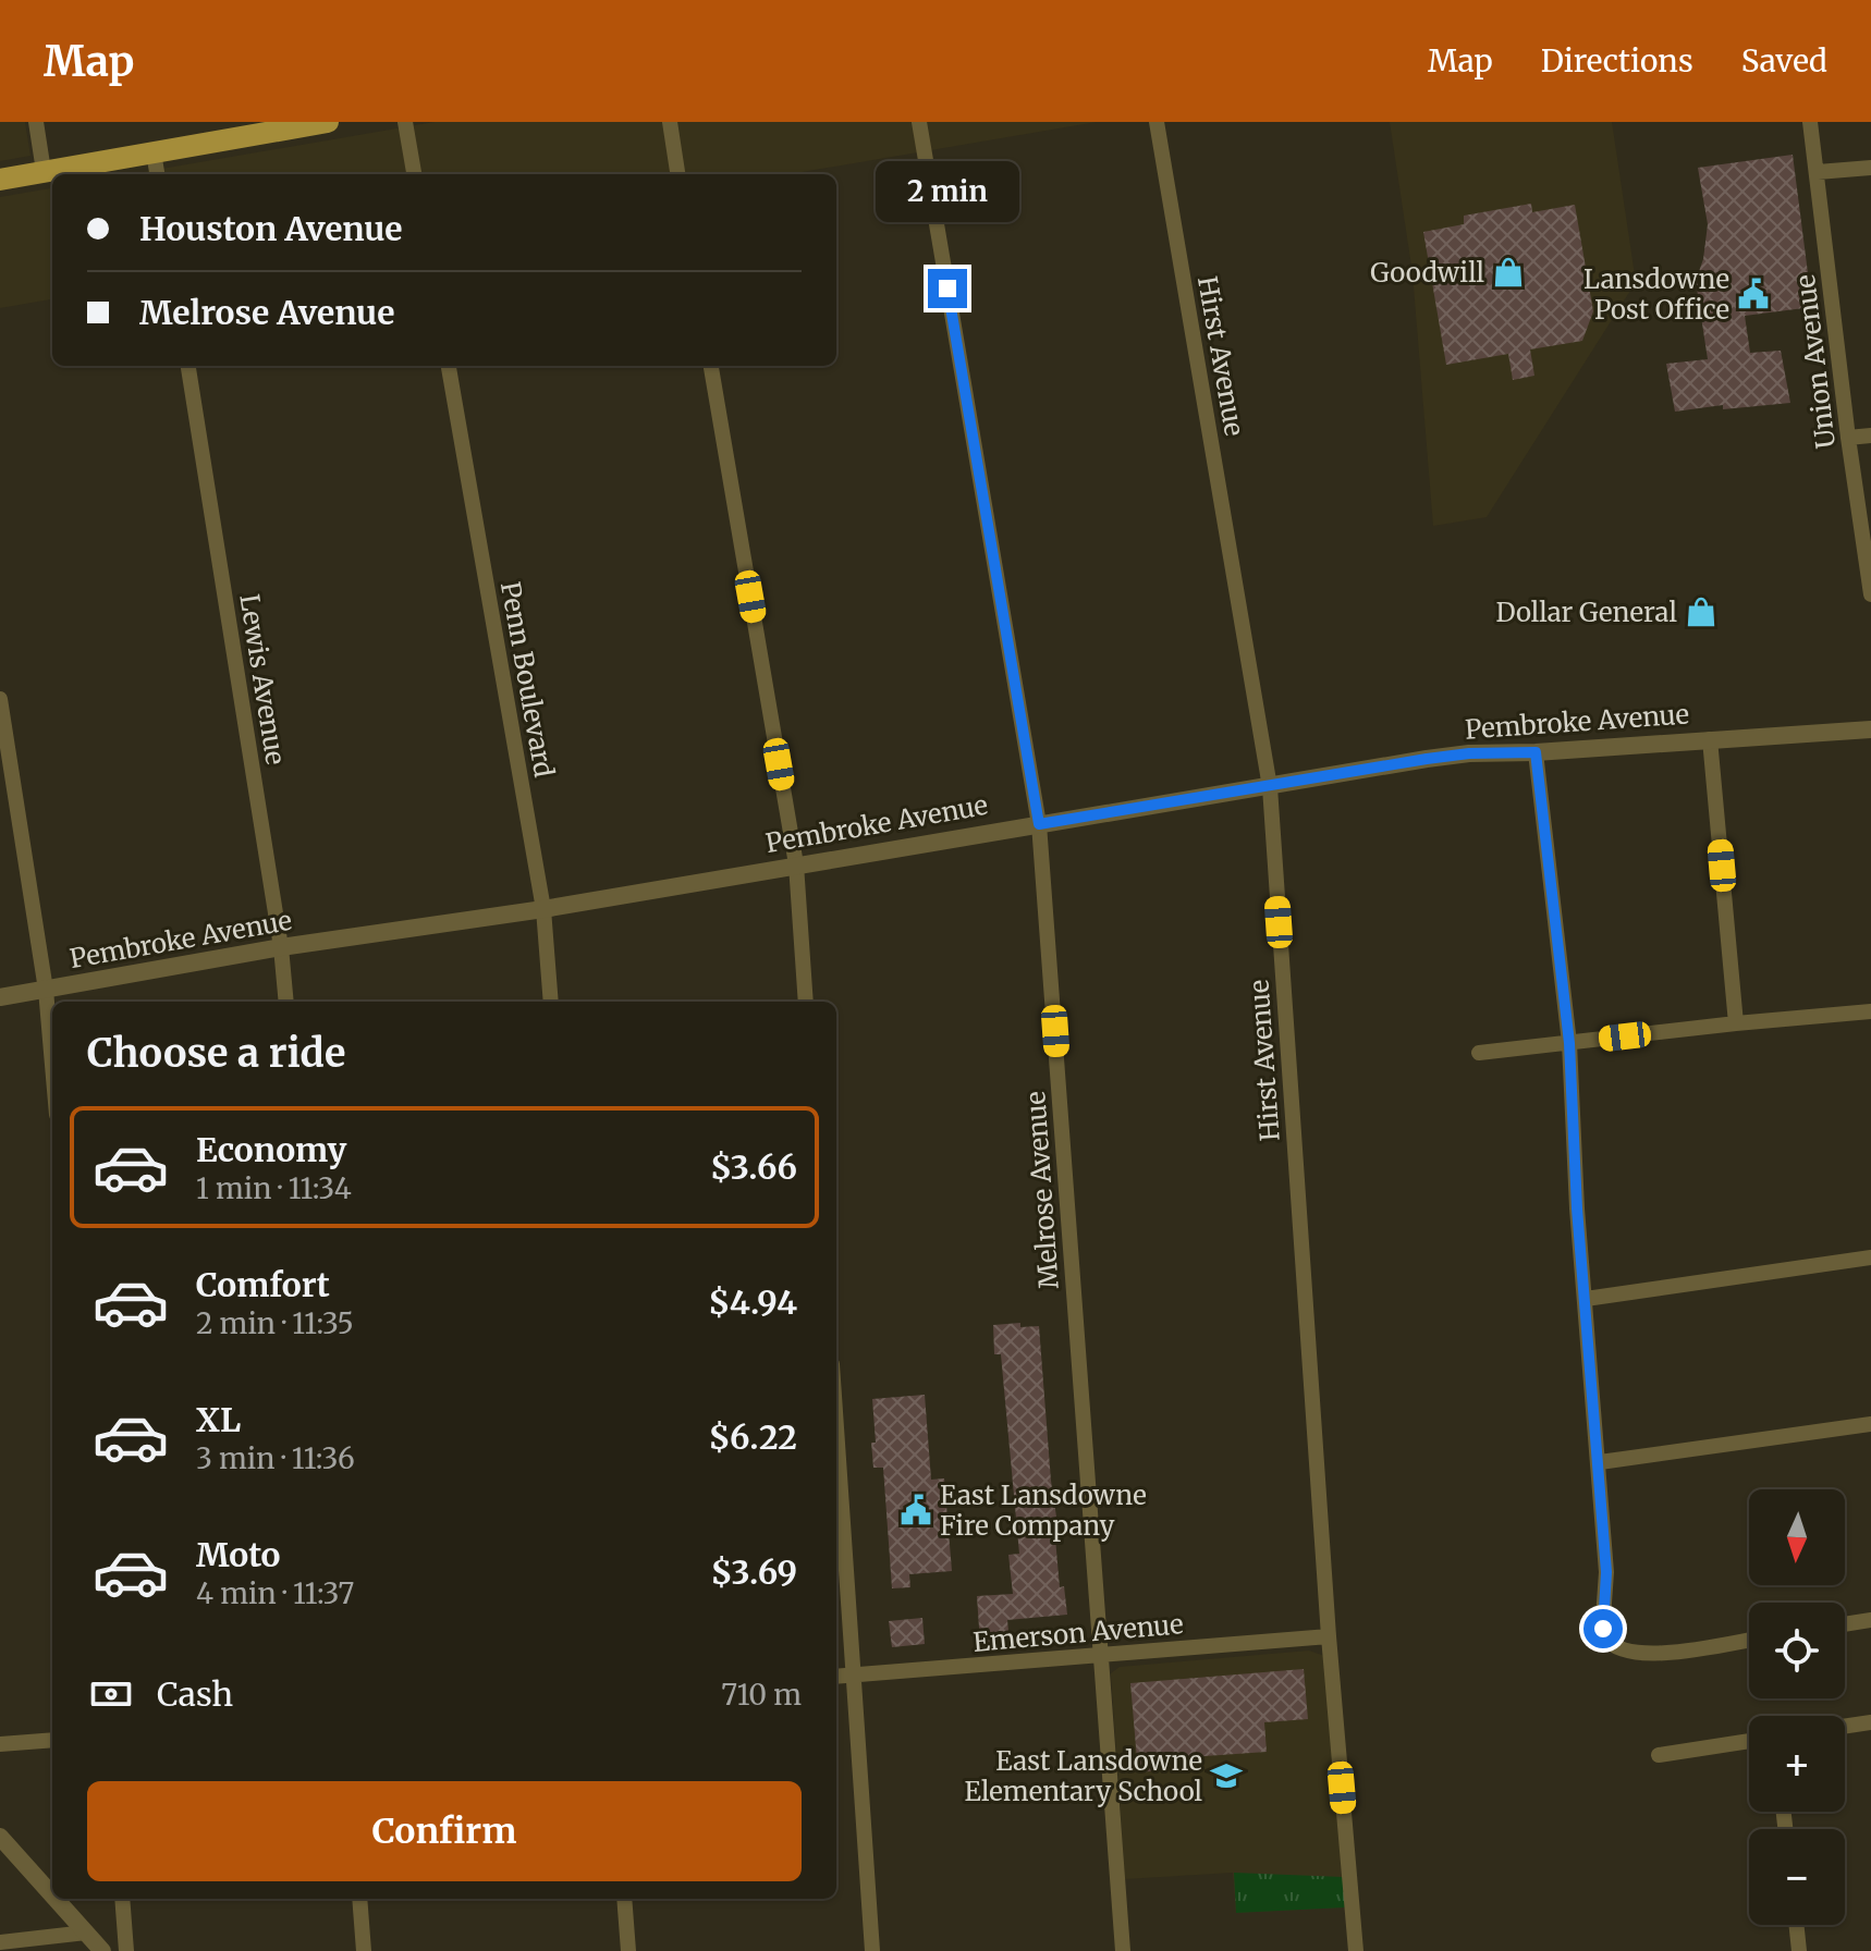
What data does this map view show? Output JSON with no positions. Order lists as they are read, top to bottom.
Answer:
{
  "streets": {
    "street": [
      "Hirst Avenue",
      "Union Avenue",
      "Lewis Avenue",
      "Penn Boulevard",
      "Pembroke Avenue",
      "Melrose Avenue",
      "Emerson Avenue"
    ]
  },
  "crossings": [
    ["Hirst Avenue", "Pembroke Avenue"],
    ["Hirst Avenue", "Emerson Avenue"],
    ["Lewis Avenue", "Pembroke Avenue"],
    ["Penn Boulevard", "Pembroke Avenue"],
    ["Pembroke Avenue", "Melrose Avenue"],
    ["Melrose Avenue", "Emerson Avenue"]
  ],
  "places": {
    "shop": ["Goodwill", "Dollar General"],
    "public building": ["Lansdowne Post Office", "East Lansdowne Fire Company"],
    "school or university": ["East Lansdowne Elementary School"]
  },
  "north": "bottom",
  "page": {
    "header": "Map",
    "nav": ["Map", "Directions", "Saved"],
    "bubble": "2 min",
    "banner": ["Houston Avenue", "Melrose Avenue"],
    "heading": "Choose a ride",
    "list": [
      {
        "name": "Economy",
        "note": "1 min · 11:34",
        "value": "$3.66"
      },
      {
        "name": "Comfort",
        "note": "2 min · 11:35",
        "value": "$4.94"
      },
      {
        "name": "XL",
        "note": "3 min · 11:36",
        "value": "$6.22"
      },
      {
        "name": "Moto",
        "note": "4 min · 11:37",
        "value": "$3.69"
      }
    ],
    "map_buttons": ["+", "−"],
    "pay": ["Cash", "710 m"],
    "buttons": "Confirm"
  }
}
